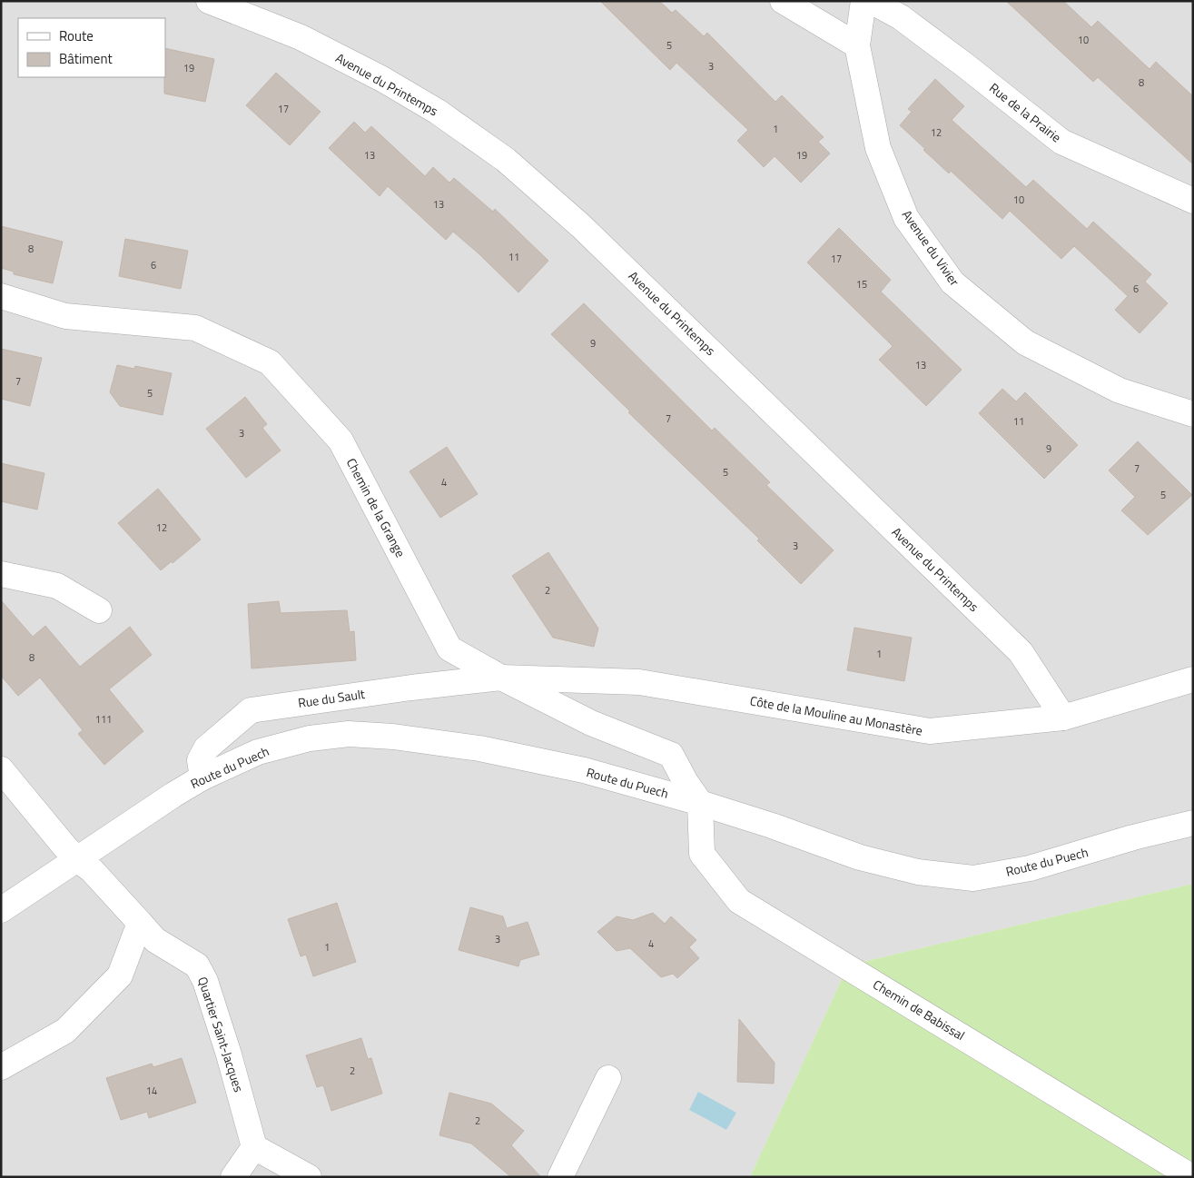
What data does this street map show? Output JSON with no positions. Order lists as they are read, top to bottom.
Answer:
{
  "streets": {
    "street": [
      "Avenue du Printemps",
      "Rue de la Prairie",
      "Avenue du Vivier",
      "Chemin de la Grange",
      "Rue du Sault",
      "Côte de la Mouline au Monastère",
      "Route du Puech",
      "Chemin de Babissal",
      "Quartier Saint-Jacques"
    ]
  },
  "crossings": [
    ["Avenue du Printemps", "Côte de la Mouline au Monastère"],
    ["Chemin de la Grange", "Rue du Sault"],
    ["Chemin de la Grange", "Côte de la Mouline au Monastère"],
    ["Chemin de la Grange", "Route du Puech"],
    ["Chemin de la Grange", "Chemin de Babissal"],
    ["Rue du Sault", "Côte de la Mouline au Monastère"],
    ["Rue du Sault", "Route du Puech"],
    ["Route du Puech", "Chemin de Babissal"],
    ["Route du Puech", "Quartier Saint-Jacques"]
  ],
  "house_numbers": [
    "10",
    "5",
    "3",
    "19",
    "8",
    "17",
    "1",
    "12",
    "13",
    "19",
    "10",
    "13",
    "8",
    "11",
    "17",
    "6",
    "15",
    "6",
    "9",
    "13",
    "7",
    "5",
    "7",
    "11",
    "3",
    "9",
    "7",
    "5",
    "4",
    "5",
    "12",
    "3",
    "2",
    "1",
    "8",
    "111",
    "3",
    "4",
    "1",
    "2",
    "14",
    "2"
  ],
  "legend": ["Route", "Bâtiment"]
}
